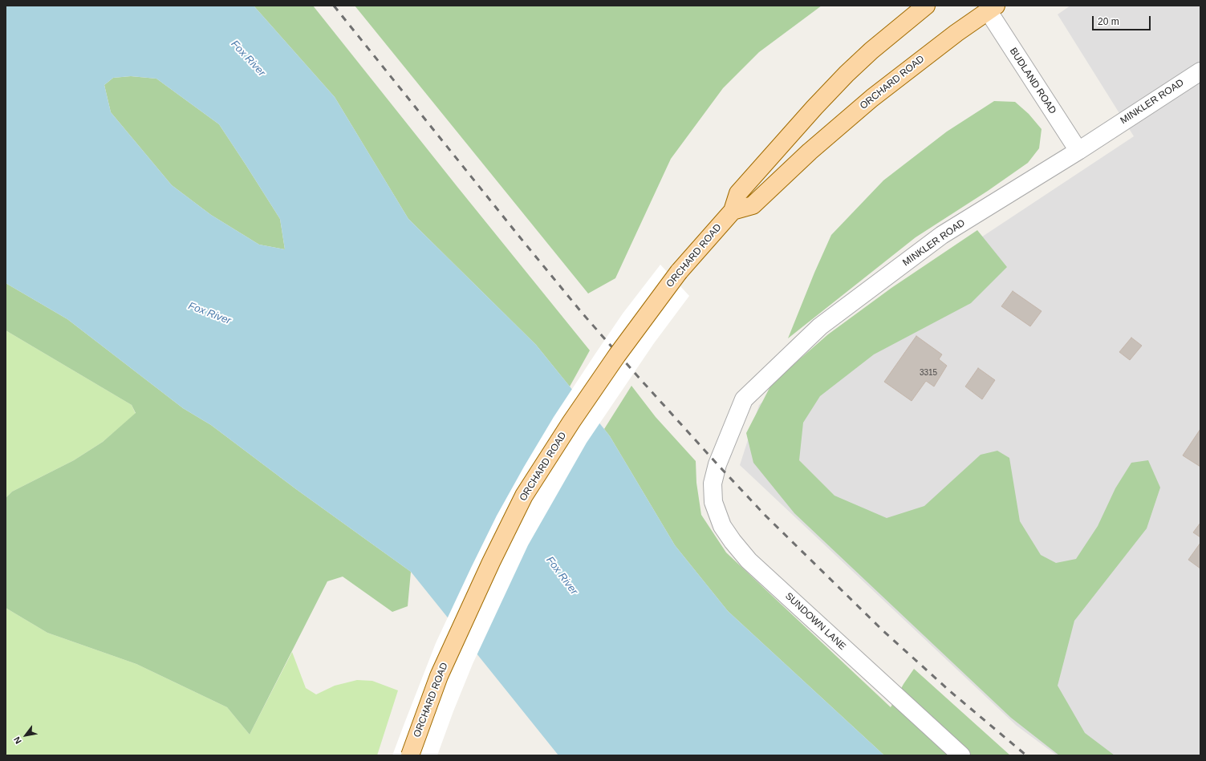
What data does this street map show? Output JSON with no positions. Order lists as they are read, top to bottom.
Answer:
{
  "streets": {
    "main road": ["ORCHARD ROAD"],
    "street": ["BUDLAND ROAD", "MINKLER ROAD", "SUNDOWN LANE"]
  },
  "crossings": [
    ["BUDLAND ROAD", "ORCHARD ROAD"],
    ["BUDLAND ROAD", "MINKLER ROAD"],
    ["MINKLER ROAD", "SUNDOWN LANE"]
  ],
  "water": ["Fox River"],
  "house_numbers": ["3315"],
  "scale_bar": "20 m",
  "north": "bottom left"
}
